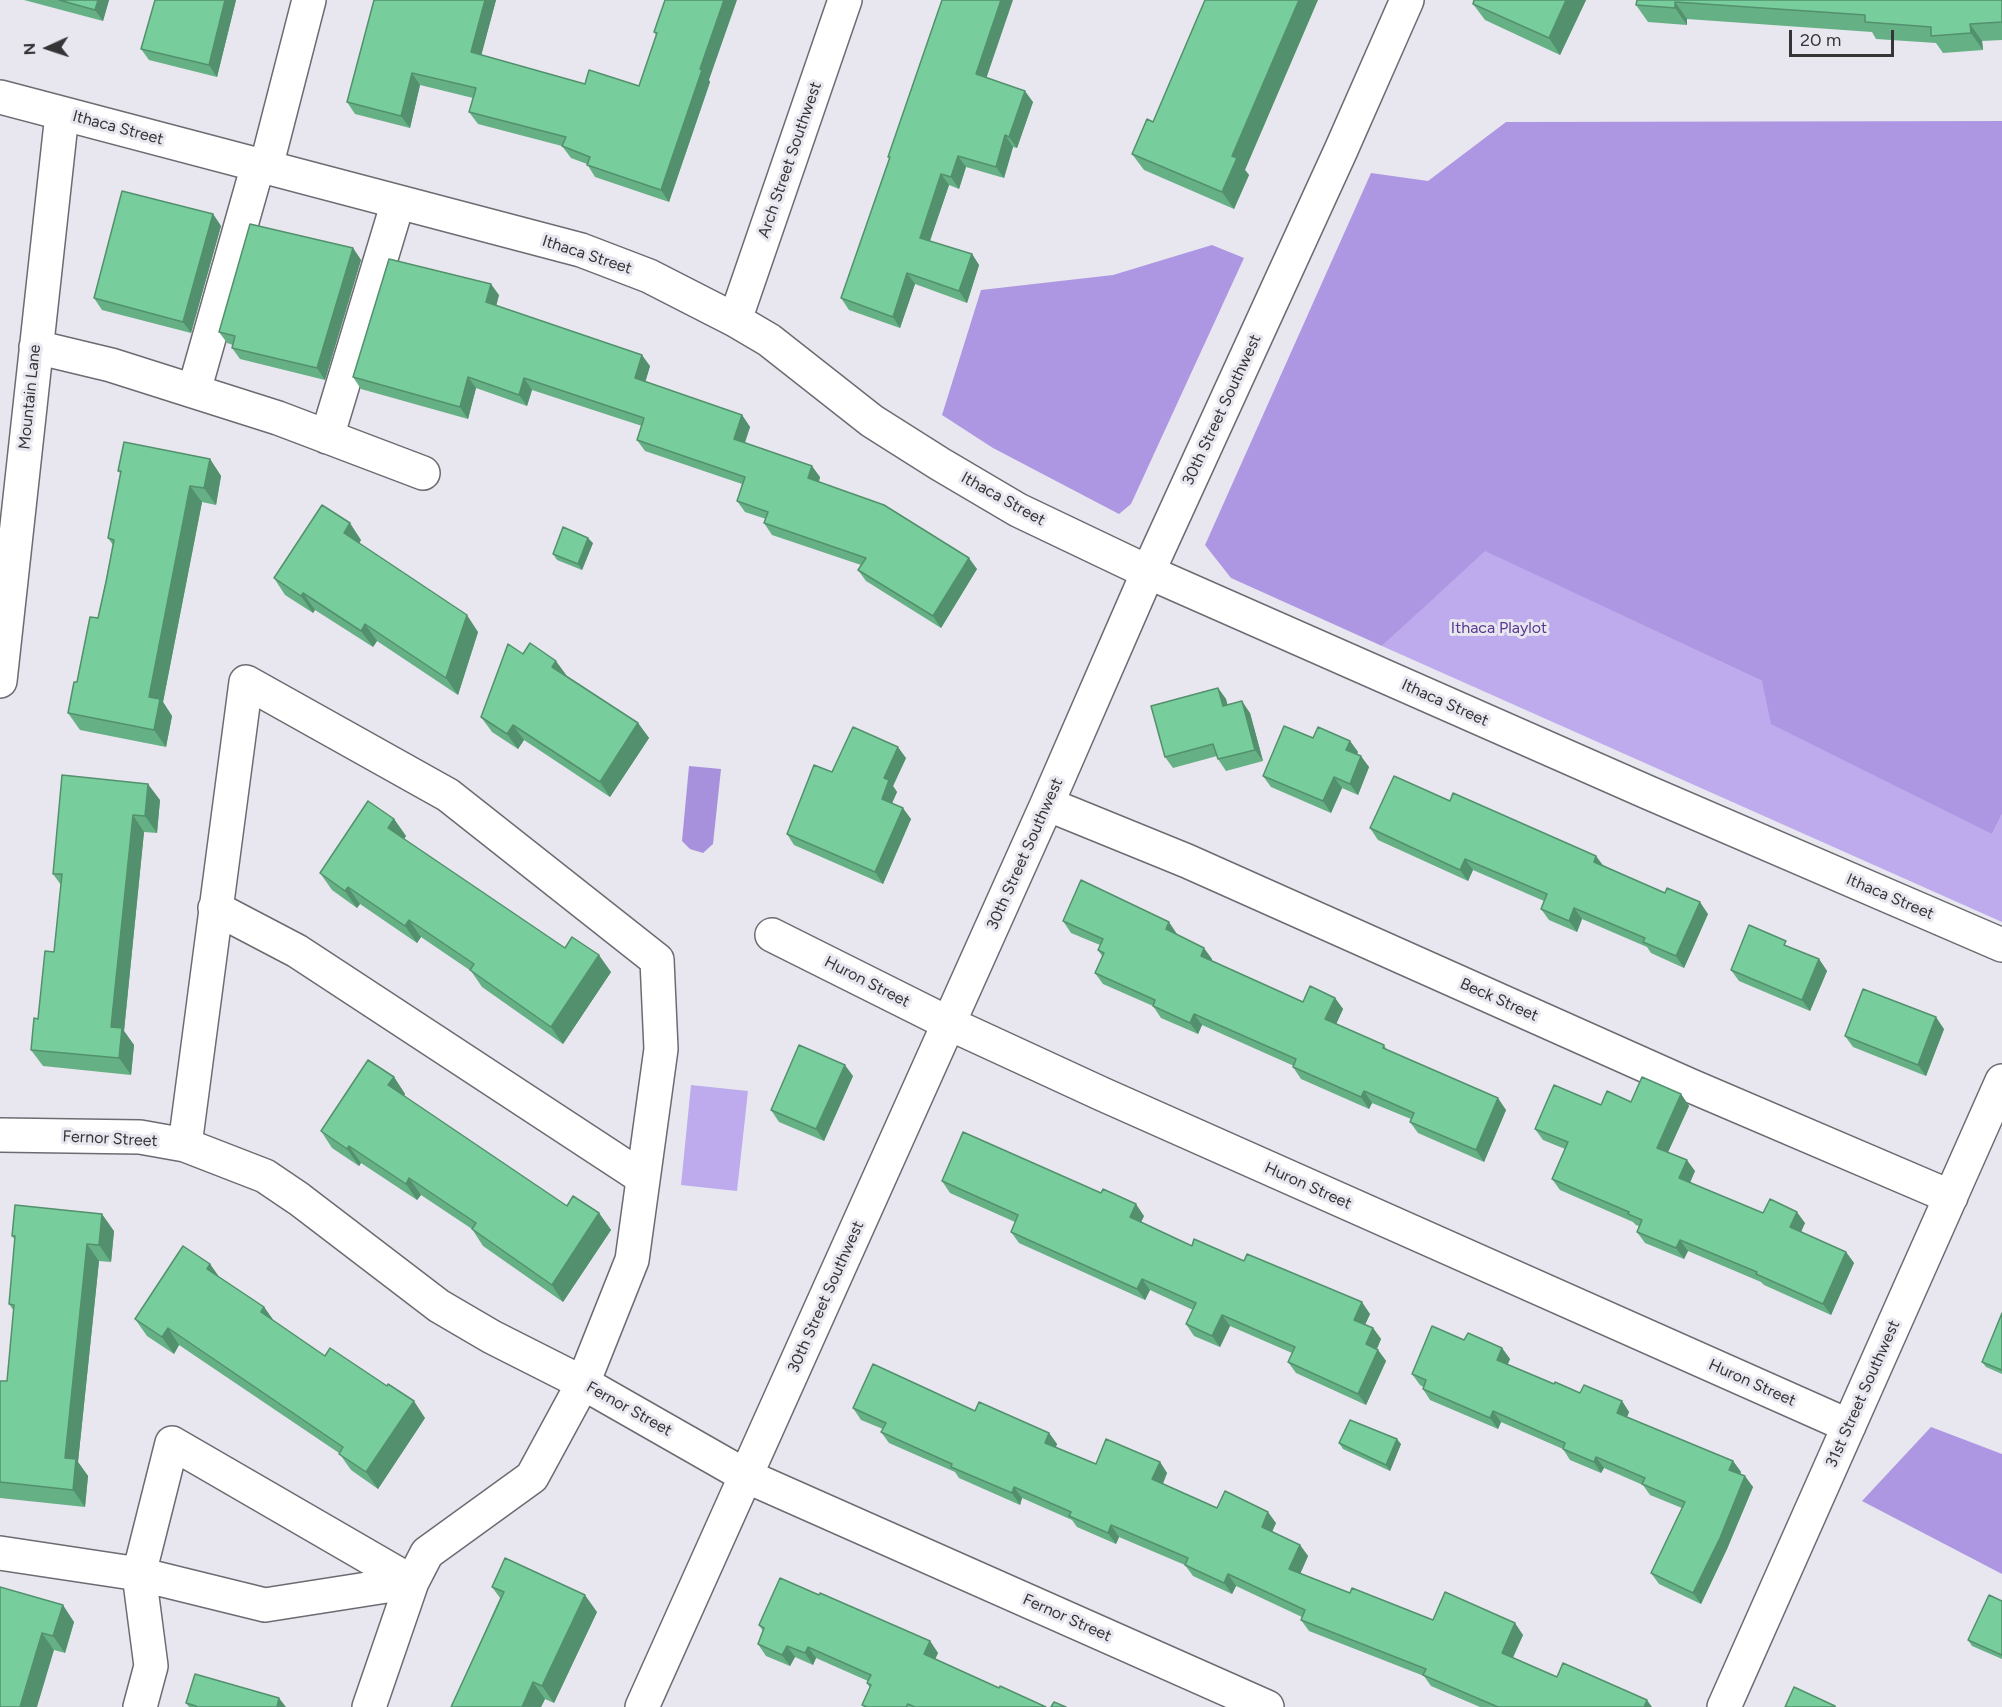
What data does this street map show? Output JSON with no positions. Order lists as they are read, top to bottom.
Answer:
{
  "streets": {
    "street": [
      "Ithaca Street",
      "Arch Street Southwest",
      "Mountain Lane",
      "30th Street Southwest",
      "Huron Street",
      "Beck Street",
      "Fernor Street",
      "31st Street Southwest"
    ]
  },
  "crossings": [
    ["Ithaca Street", "Arch Street Southwest"],
    ["Ithaca Street", "Mountain Lane"],
    ["Ithaca Street", "30th Street Southwest"],
    ["30th Street Southwest", "Huron Street"],
    ["30th Street Southwest", "Beck Street"],
    ["30th Street Southwest", "Fernor Street"],
    ["Huron Street", "31st Street Southwest"],
    ["Beck Street", "31st Street Southwest"]
  ],
  "parks": ["Ithaca Playlot"],
  "scale_bar": "20 m",
  "north": "left"
}
